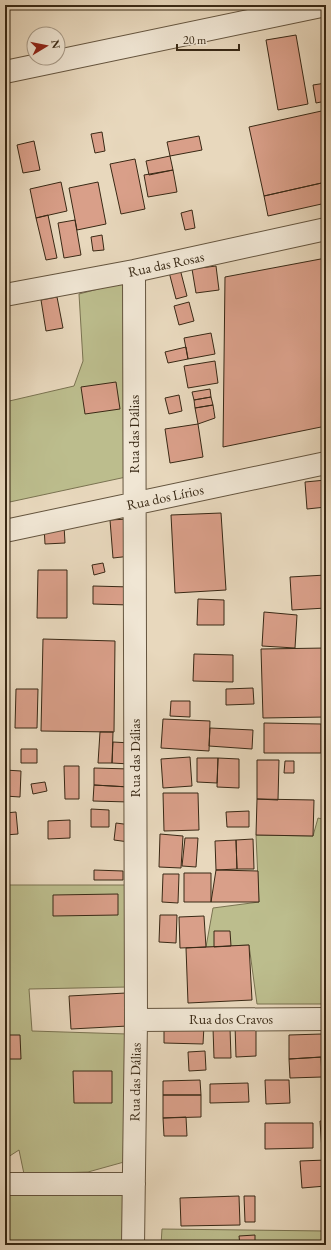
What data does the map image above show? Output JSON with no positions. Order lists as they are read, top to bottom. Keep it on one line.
{"streets":{"street":["Rua das Rosas","Rua das Dálias","Rua dos Lírios","Rua dos Cravos"]},"crossings":[["Rua das Rosas","Rua das Dálias"],["Rua das Dálias","Rua dos Lírios"],["Rua das Dálias","Rua dos Cravos"]],"scale_bar":"20 m","north":"right"}
